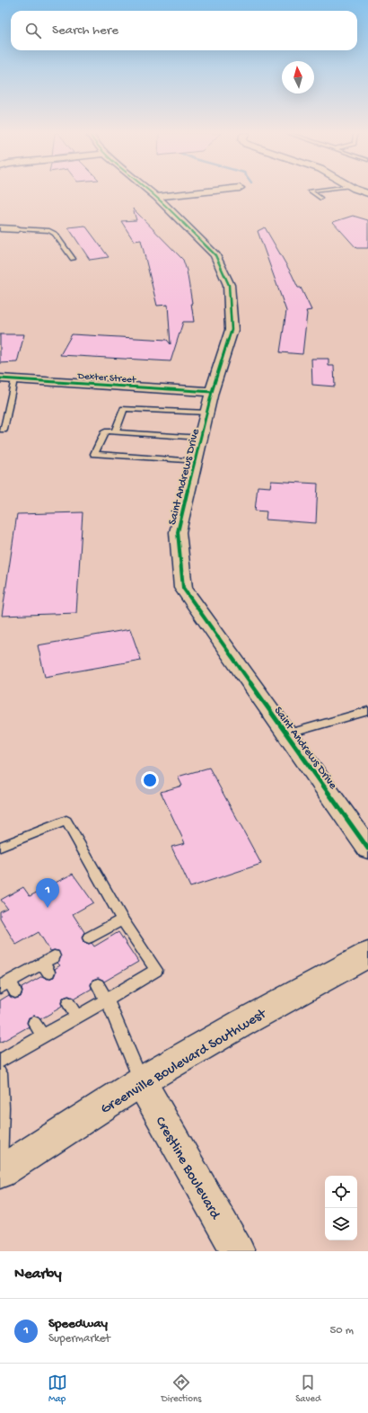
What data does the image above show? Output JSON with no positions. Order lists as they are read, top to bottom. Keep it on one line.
{"streets":{"highway":["Greenville Boulevard Southwest"],"street":["Dexter Street","Saint Andrews Drive","Crestline Boulevard"]},"crossings":[["Dexter Street","Saint Andrews Drive"],["Greenville Boulevard Southwest","Crestline Boulevard"]],"north":"top","page":{"search":"Search here","pins":"1","heading":"Nearby","list":[{"mark":"1","name":"Speedway","note":"Supermarket","value":"50 m"}],"nav":["Map","Directions","Saved"]}}
